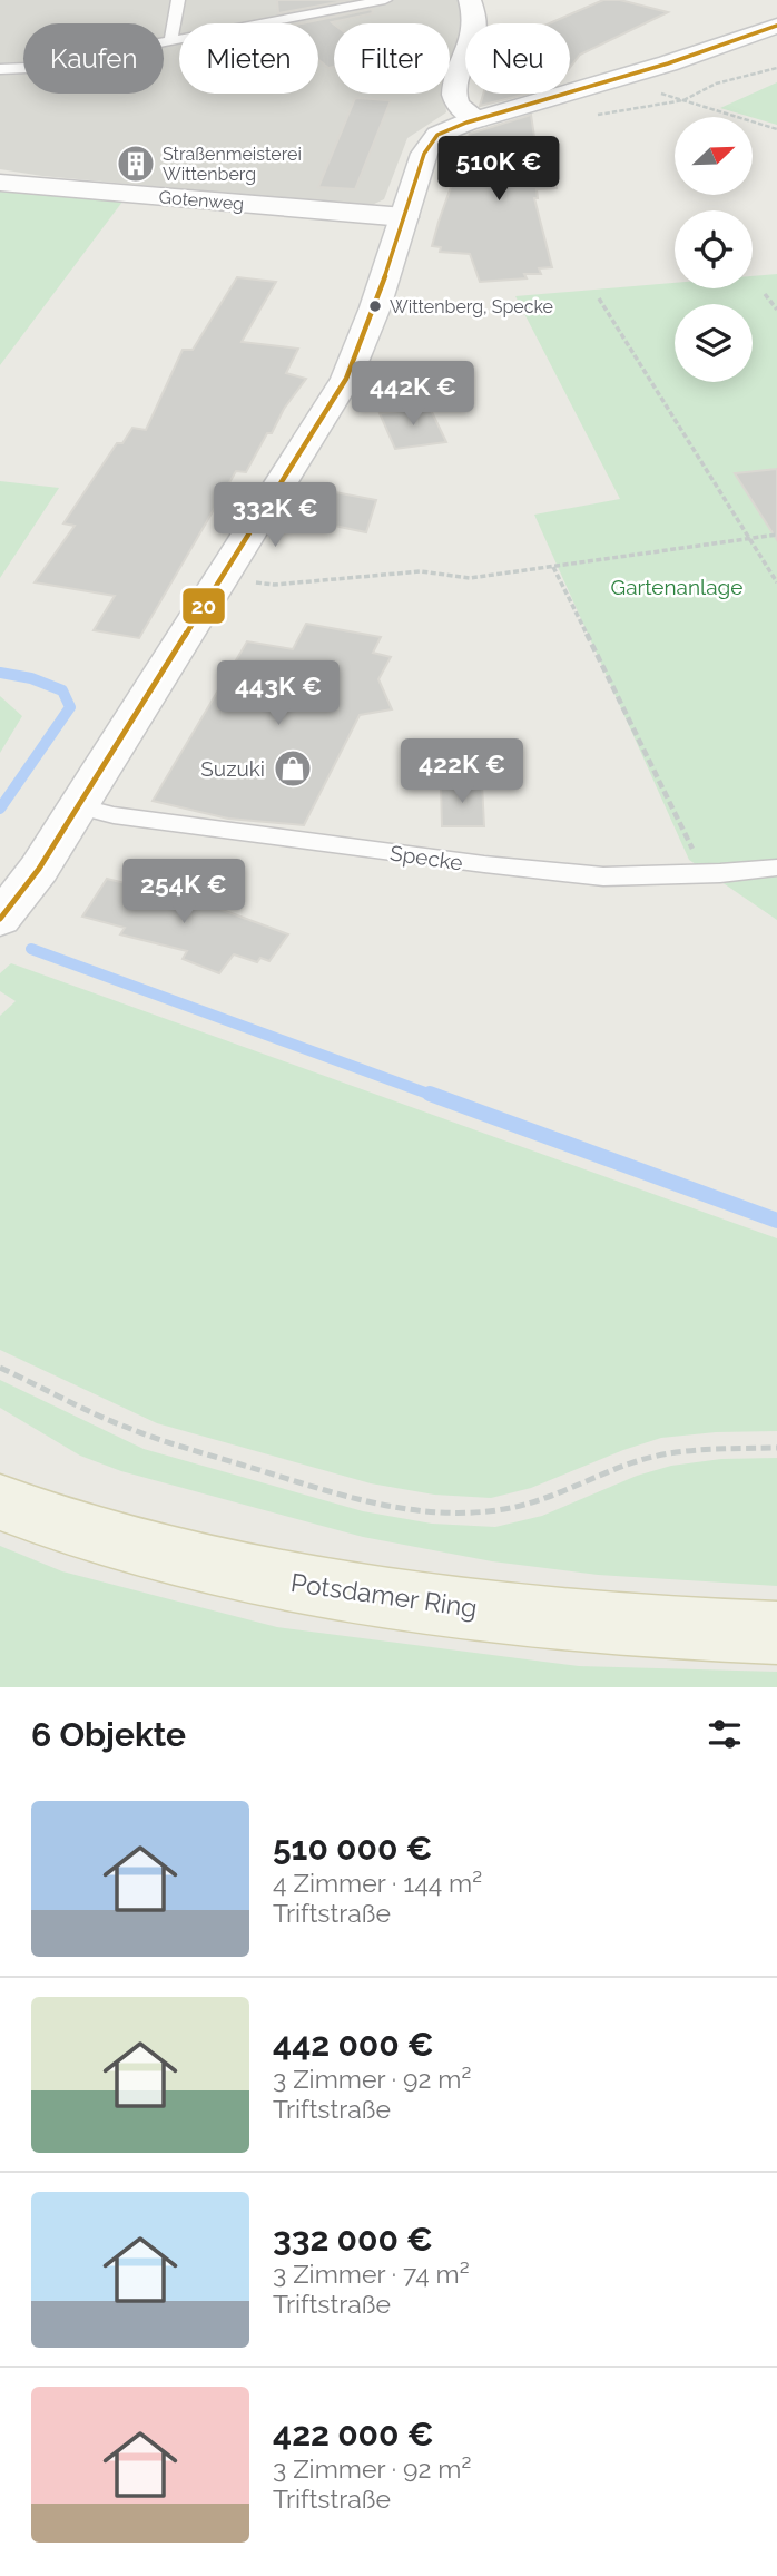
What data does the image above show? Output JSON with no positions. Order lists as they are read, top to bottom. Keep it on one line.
{"streets":{"main road":["Gotenweg","Potsdamer Ring"],"lane":["Specke"]},"parks":["Gartenanlage"],"places":{"building":["Straßenmeisterei Wittenberg"],"other":["Wittenberg, Specke"],"shop":["Suzuki"]},"lines":["transit line 20"],"north":"top right","page":{"chip":["Kaufen","Mieten","Filter","Neu"],"price":["510K €","442K €","332K €","443K €","422K €","254K €"],"heading":"6 Objekte","list":[{"name":"510 000 €","note":"4 Zimmer · 144 m² · Triftstraße"},{"name":"442 000 €","note":"3 Zimmer · 92 m² · Triftstraße"},{"name":"332 000 €","note":"3 Zimmer · 74 m² · Triftstraße"},{"name":"422 000 €","note":"3 Zimmer · 92 m² · Triftstraße"}]}}
